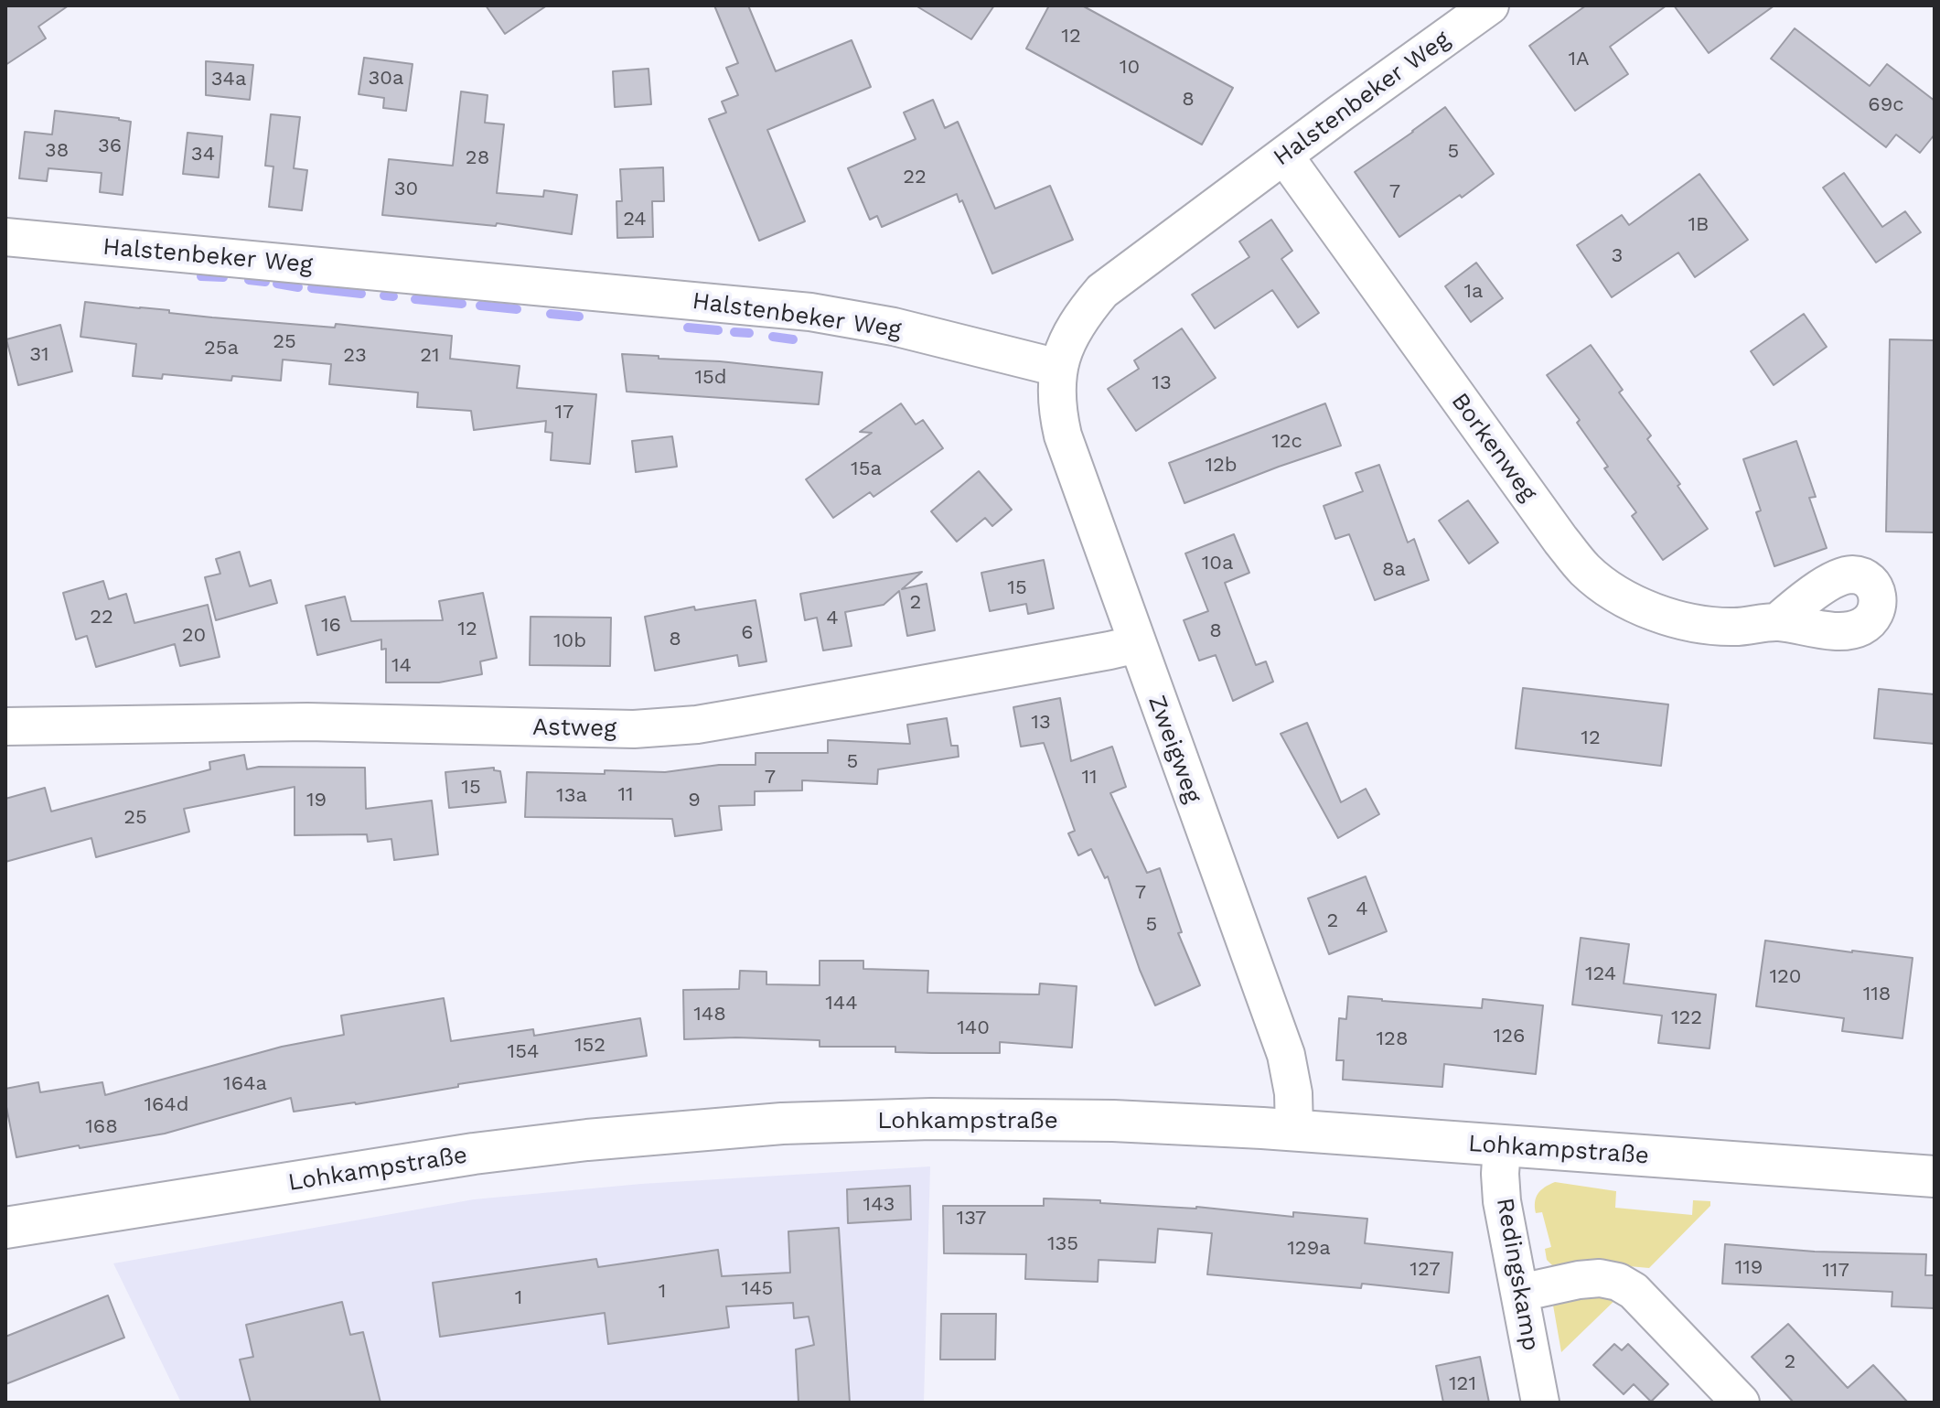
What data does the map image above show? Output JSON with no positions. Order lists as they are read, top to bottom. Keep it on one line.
{"streets":{"street":["Halstenbeker Weg","Borkenweg","Astweg","Zweigweg","Lohkampstraße","Redingskamp"]},"crossings":[["Halstenbeker Weg","Borkenweg"],["Halstenbeker Weg","Zweigweg"],["Astweg","Zweigweg"],["Zweigweg","Lohkampstraße"],["Lohkampstraße","Redingskamp"]],"house_numbers":["12","1A","10","30a","34a","8","69c","36","38","5","34","28","22","30","7","24","1B","3","1a","25","25a","31","23","21","15d","13","17","12c","12b","15a","10a","8a","15","2","22","4","16","12","8","6","20","8","10b","14","13","12","5","7","11","15","11","13a","19","9","25","7","4","2","5","124","120","118","144","148","122","140","126","128","152","154","164a","164d","168","143","137","135","129a","119","127","117","145","1","1","2","121"]}
